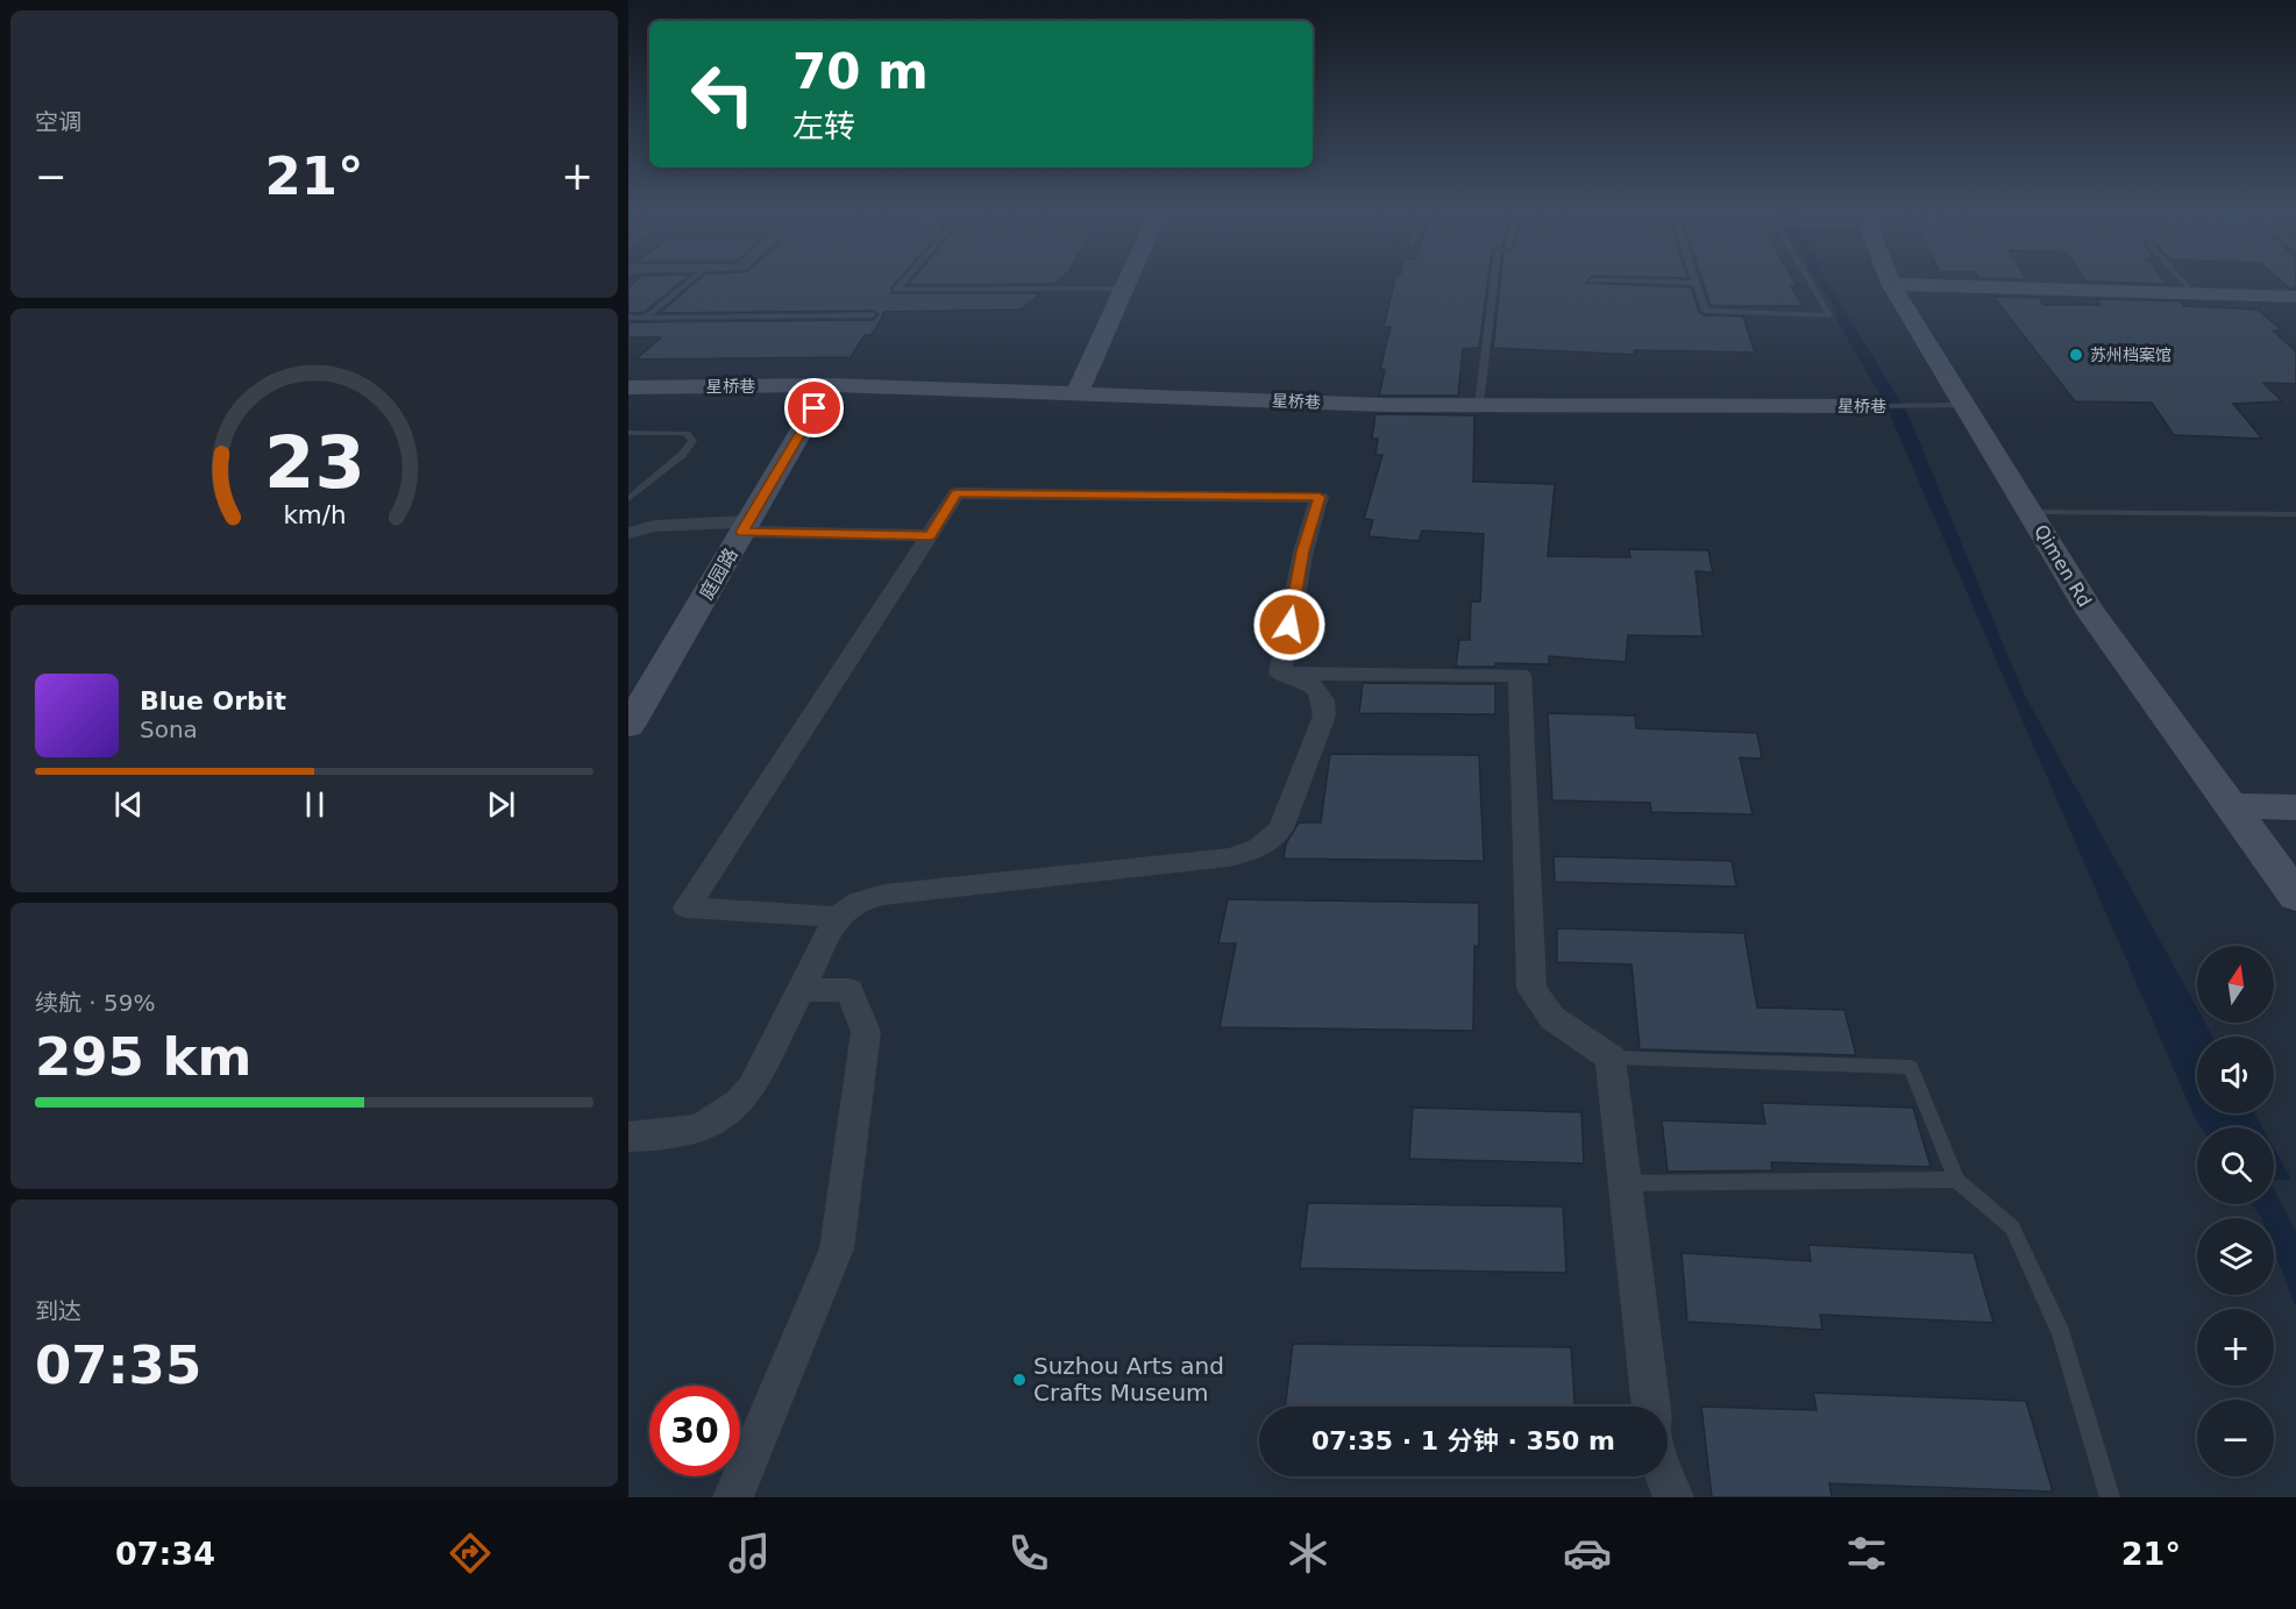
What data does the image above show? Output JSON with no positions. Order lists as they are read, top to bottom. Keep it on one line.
{"streets":{"street":["星桥巷","Qimen Rd","庭园路"]},"crossings":[["星桥巷","Qimen Rd"],["星桥巷","庭园路"]],"places":["苏州档案馆","Suzhou Arts and Crafts Museum"],"north":"top","page":{"tile":["空调",["续航 · 59%","295 km"],["到达","07:35"]],"turn":["70 m","左转"],"heat":["−","21°","+"],"song":["Blue Orbit","Sona"],"map_buttons":["+","−"],"limit":"30","trip":"07:35 · 1 分钟 · 350 m","tabs":["07:34","21°"],"gauge":["23","km/h"]}}
